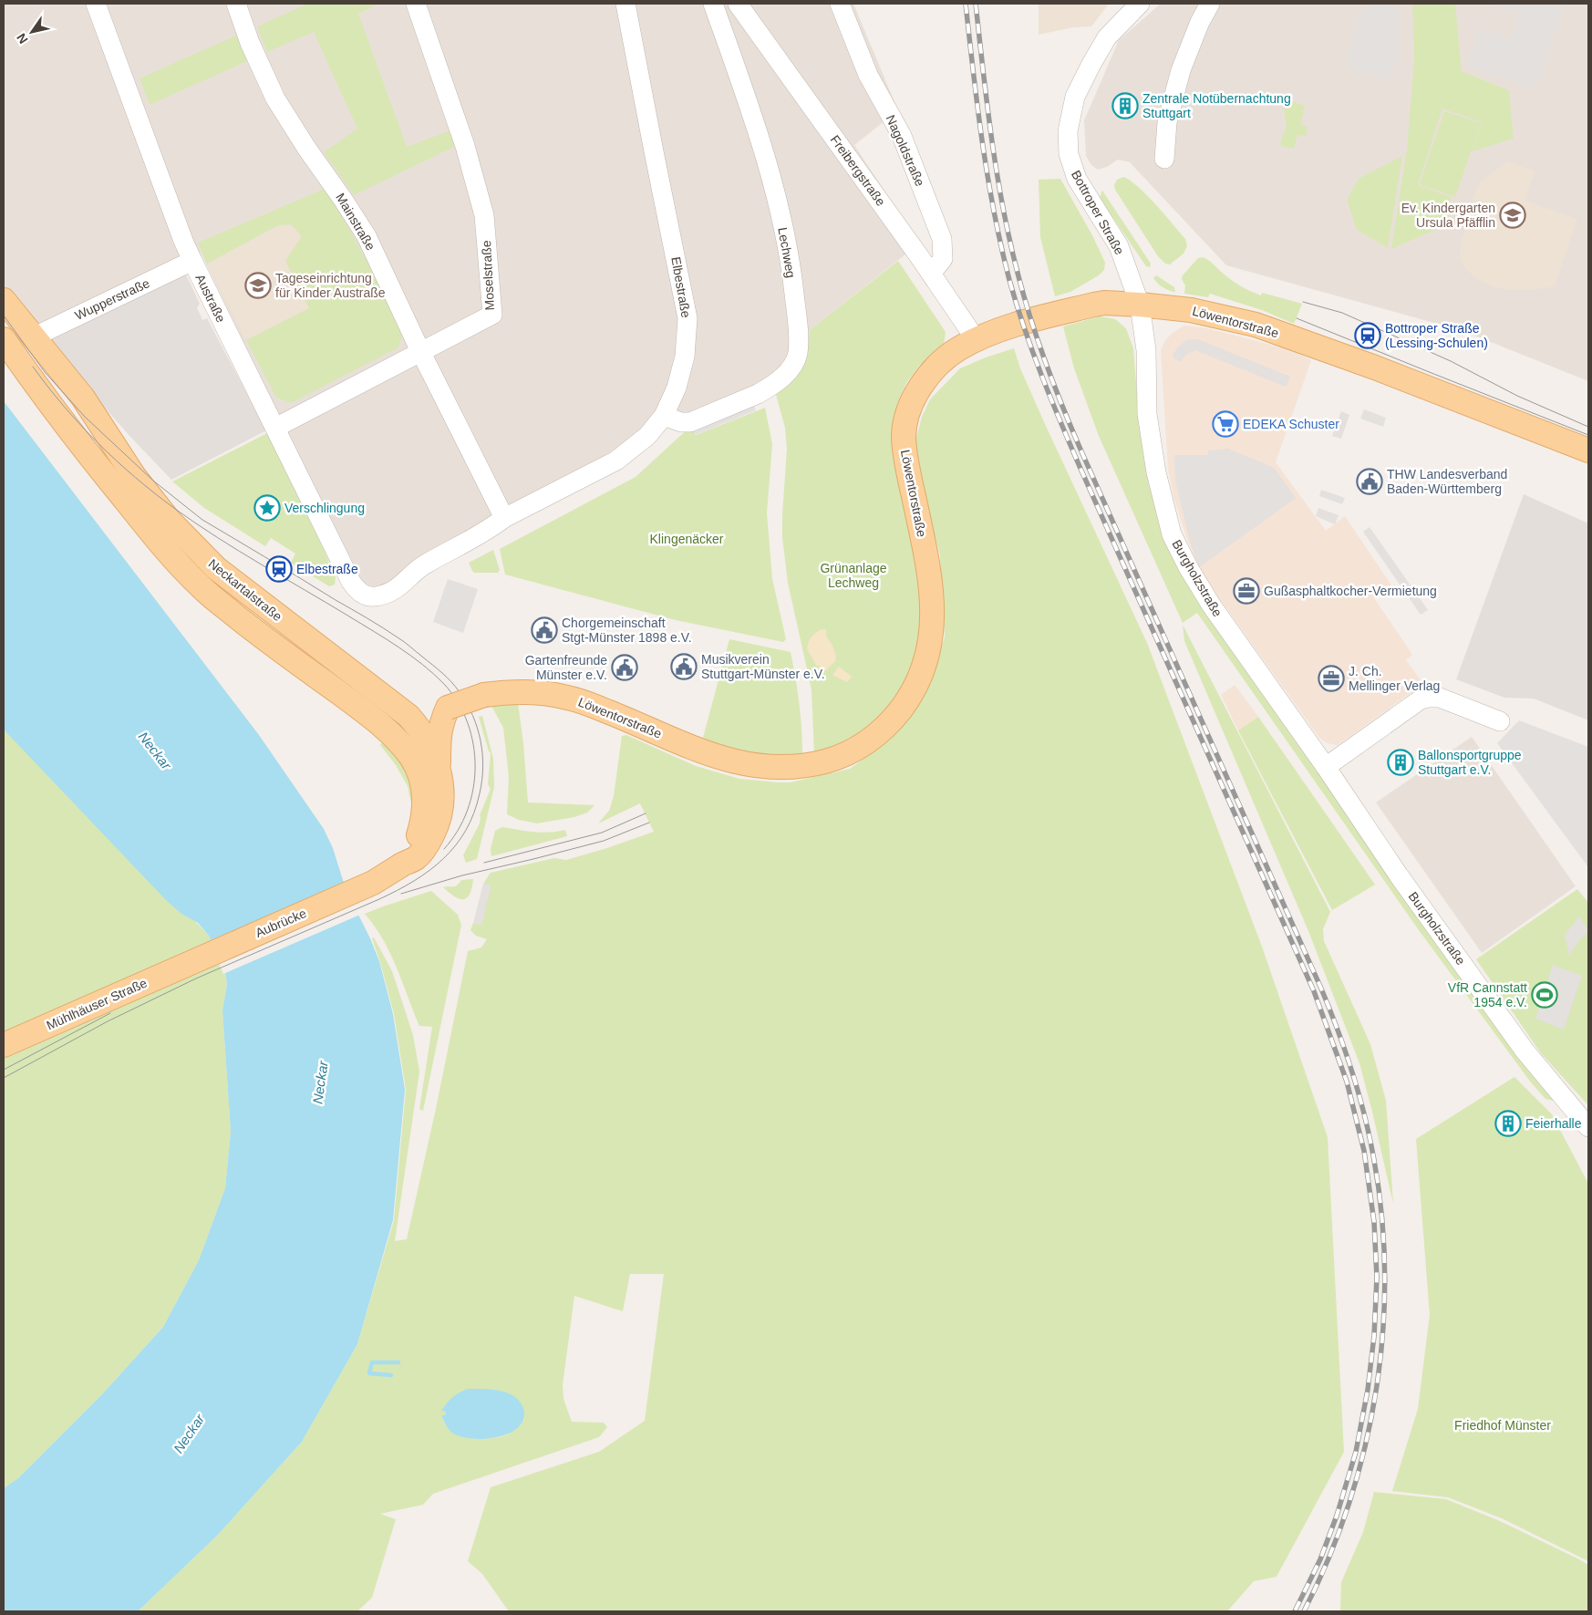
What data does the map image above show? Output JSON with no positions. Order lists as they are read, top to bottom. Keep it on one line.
{"streets":{"main road":["Löwentorstraße","Neckartalstraße","Aubrücke","Mühlhäuser Straße"],"street":["Nagoldstraße","Freibergstraße","Bottroper Straße","Mainstraße","Lechweg","Moselstraße","Elbestraße","Austraße","Wupperstraße","Burgholzstraße"]},"crossings":[["Nagoldstraße","Freibergstraße"],["Freibergstraße","Löwentorstraße"],["Bottroper Straße","Löwentorstraße"],["Bottroper Straße","Burgholzstraße"],["Mainstraße","Moselstraße"],["Mainstraße","Elbestraße"],["Lechweg","Elbestraße"],["Moselstraße","Austraße"],["Elbestraße","Austraße"],["Austraße","Wupperstraße"],["Wupperstraße","Neckartalstraße"],["Löwentorstraße","Burgholzstraße"],["Löwentorstraße","Neckartalstraße"],["Neckartalstraße","Aubrücke"],["Aubrücke","Mühlhäuser Straße"]],"water":["Neckar"],"parks":["Klingenäcker","Grünanlage Lechweg","Friedhof Münster"],"places":{"building":["Zentrale Notübernachtung Stuttgart","Ballonsportgruppe Stuttgart e.V.","Feierhalle"],"school or university":["Ev. Kindergarten Ursula Pfäfflin","Tageseinrichtung für Kinder Austraße"],"station":["Bottroper Straße (Lessing-Schulen)","Elbestraße"],"supermarket":["EDEKA Schuster"],"public building":["THW Landesverband Baden-Württemberg","Chorgemeinschaft Stgt-Münster 1898 e.V.","Musikverein Stuttgart-Münster e.V.","Gartenfreunde Münster e.V."],"place":["Verschlingung"],"office":["Gußasphaltkocher-Vermietung","J. Ch. Mellinger Verlag"],"sports":["VfR Cannstatt 1954 e.V."]},"north":"bottom left"}
